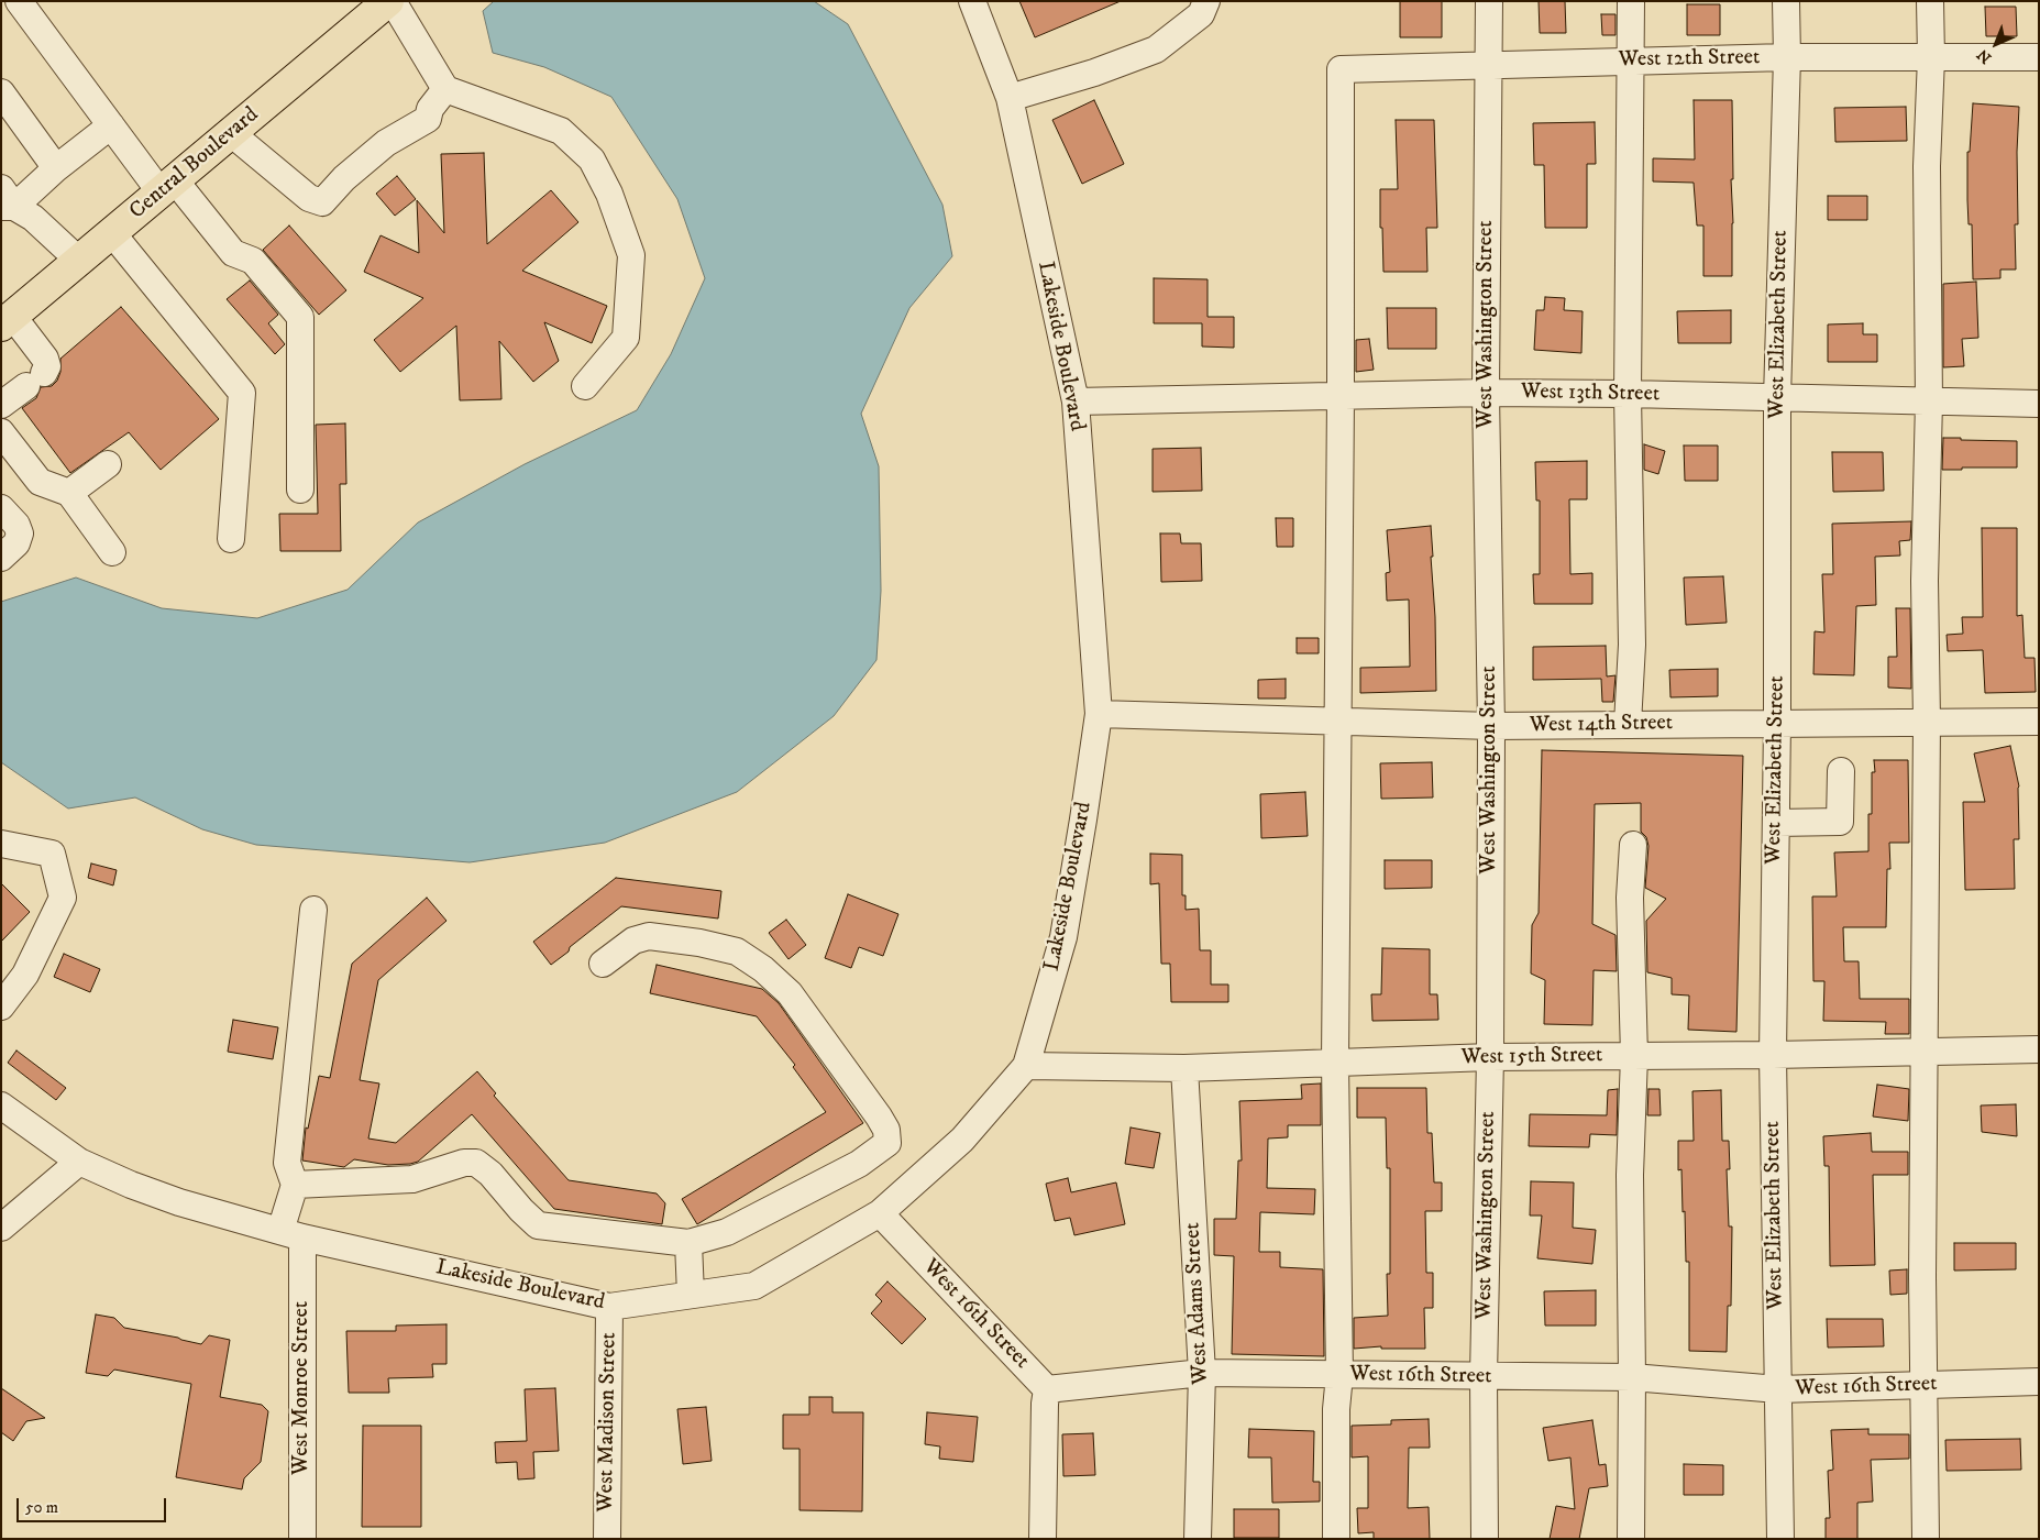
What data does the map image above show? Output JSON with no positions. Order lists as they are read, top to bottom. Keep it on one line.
{"streets":{"main road":["Central Boulevard"],"street":["West 12th Street","West Washington Street","West Elizabeth Street","Lakeside Boulevard","West 13th Street","West 14th Street","West 15th Street","West Adams Street","West 16th Street","West Monroe Street","West Madison Street"]},"crossings":[["West 12th Street","West Washington Street"],["West 12th Street","West Elizabeth Street"],["West 12th Street","West 13th Street"],["West Washington Street","West 13th Street"],["West Washington Street","West 14th Street"],["West Washington Street","West 15th Street"],["West Washington Street","West 16th Street"],["West Elizabeth Street","West 13th Street"],["West Elizabeth Street","West 14th Street"],["West Elizabeth Street","West 15th Street"],["West Elizabeth Street","West 16th Street"],["Lakeside Boulevard","West 13th Street"],["Lakeside Boulevard","West 14th Street"],["Lakeside Boulevard","West 15th Street"],["Lakeside Boulevard","West 16th Street"],["Lakeside Boulevard","West Monroe Street"],["Lakeside Boulevard","West Madison Street"],["West 15th Street","West Adams Street"],["West Adams Street","West 16th Street"]],"scale_bar":"50 m","north":"bottom left"}
